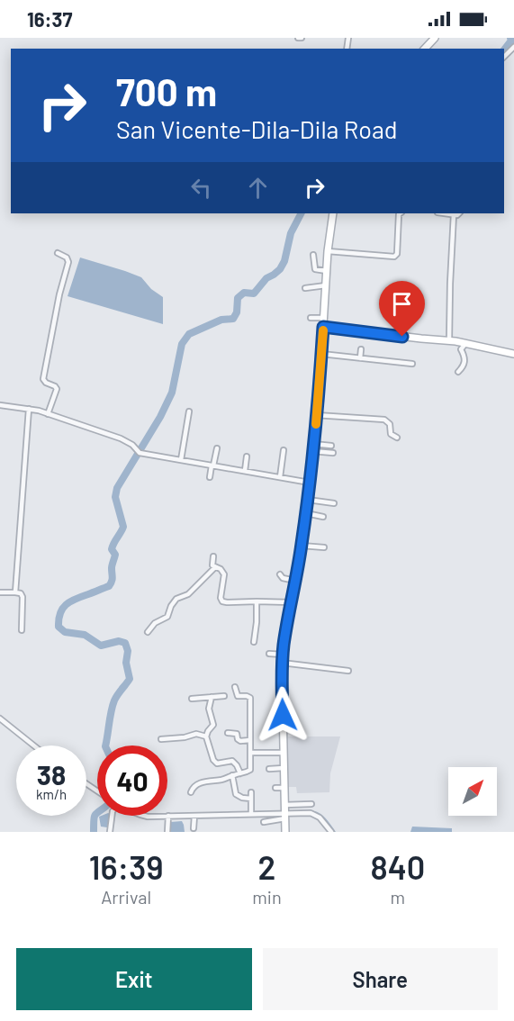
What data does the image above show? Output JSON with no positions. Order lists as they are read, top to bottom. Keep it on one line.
{"north":"top right","page":{"status":"16:37","turn":["700 m","San Vicente-Dila-Dila Road"],"speed":"38 km/h","limit":"40","eta":["16:39","Arrival","2","min","840","m"],"buttons":["Exit","Share"]}}
